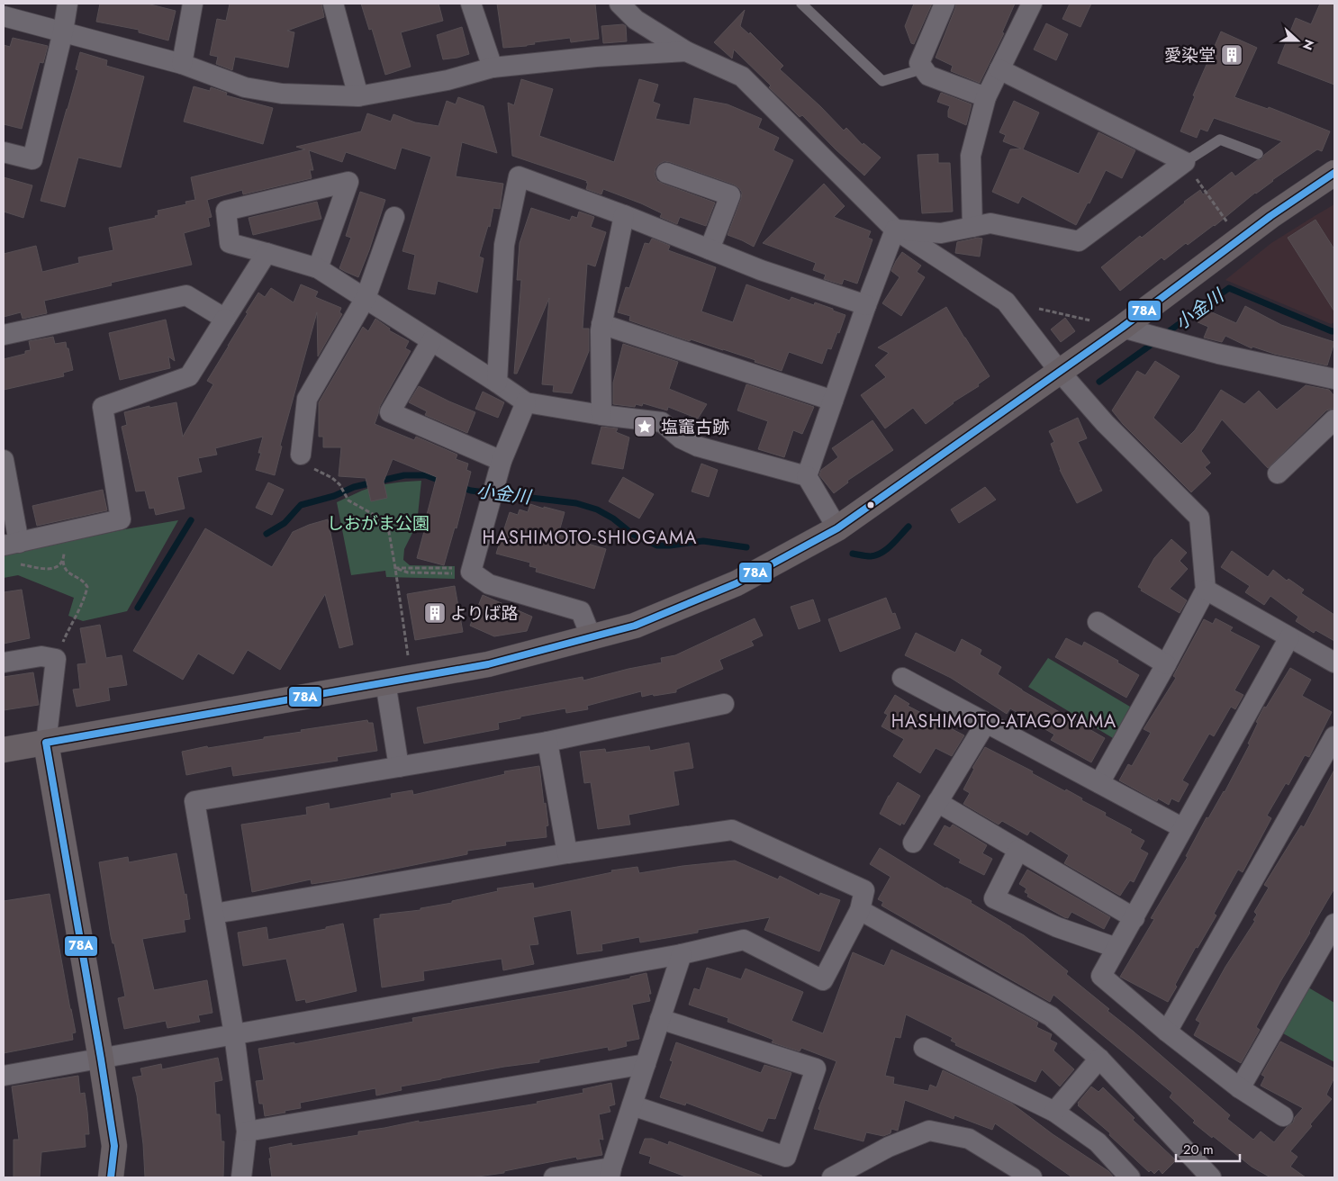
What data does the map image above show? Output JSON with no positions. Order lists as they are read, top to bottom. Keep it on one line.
{"districts":["HASHIMOTO-SHIOGAMA","HASHIMOTO-ATAGOYAMA"],"water":["小金川"],"parks":["しおがま公園"],"places":{"building":["愛染堂","よりば路"],"place":["塩竈古跡"]},"lines":["transit line 78A"],"scale_bar":"20 m","north":"right"}
